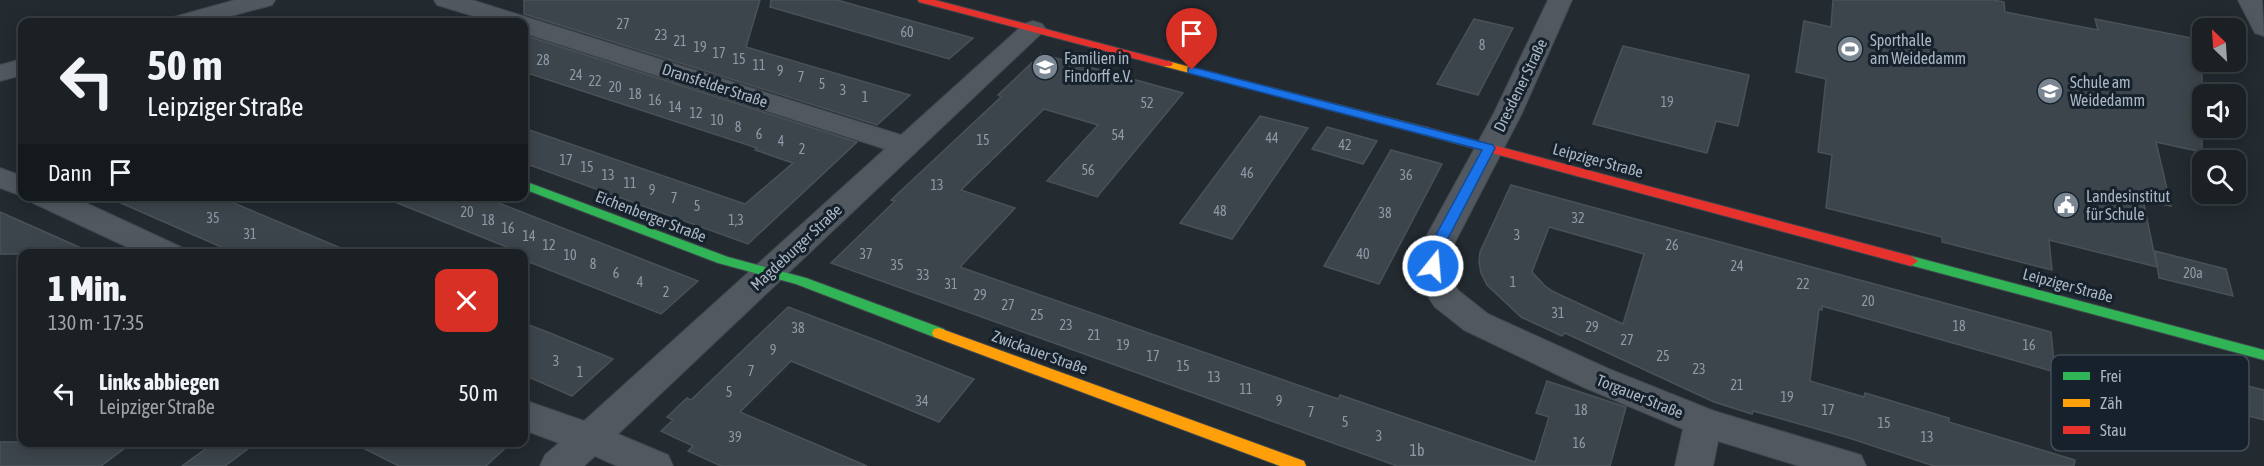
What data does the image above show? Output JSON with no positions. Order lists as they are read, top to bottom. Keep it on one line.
{"streets":{"street":["Dransfelder Straße","Dresdener Straße","Leipziger Straße","Eichenberger Straße","Magdeburger Straße","Zwickauer Straße","Torgauer Straße"]},"crossings":[["Dransfelder Straße","Magdeburger Straße"],["Dresdener Straße","Leipziger Straße"],["Dresdener Straße","Torgauer Straße"],["Leipziger Straße","Magdeburger Straße"],["Eichenberger Straße","Magdeburger Straße"],["Eichenberger Straße","Zwickauer Straße"],["Magdeburger Straße","Zwickauer Straße"]],"places":{"sports":["Sporthalle am Weidedamm"],"school or university":["Familien in Findorff e.V.","Schule am Weidedamm"],"public building":["Landesinstitut für Schule"]},"house_numbers":["27","60","23","21","8","19","17","15","28","11","9","24","7","22","5","20","3","18","1","16","19","52","14","12","10","8","6","54","44","15","4","42","2","17","15","56","46","13","36","11","13","9","7","5","48","20","38","35","32","18","1,3","16","31","3","14","12","26","37","40","10","8","35","24","6","20a","33","4","1","31","22","2","29","20","27","31","25","23","18","29","38","21","27","19","16","9","17","25","3","15","23","7","1","13","21","11","5","19","34","9","18","17","7","5","15","3","39","13","16","1b"],"legend":["Frei","Zäh","Stau"],"north":"top left","page":{"turn":["50 m","Leipziger Straße"],"then":"Dann","heading":["1 Min.","130 m · 17:35"],"list":[{"name":"Links abbiegen","note":"Leipziger Straße","value":"50 m"}]}}
